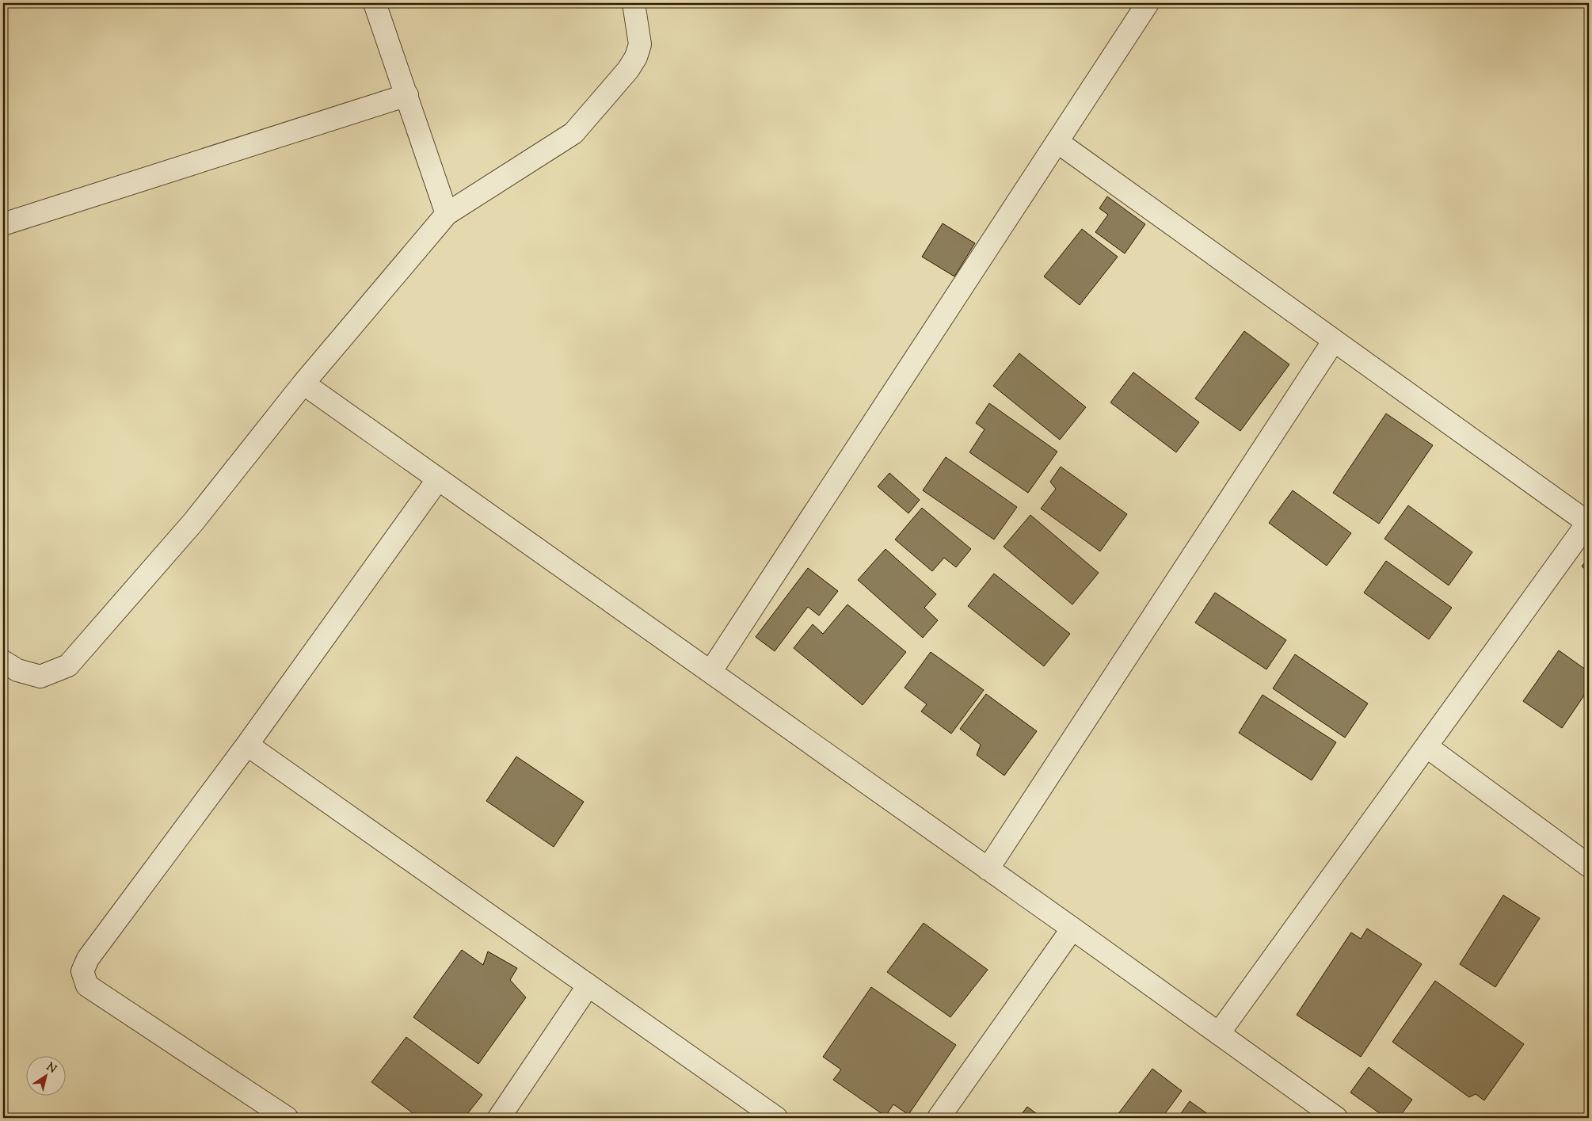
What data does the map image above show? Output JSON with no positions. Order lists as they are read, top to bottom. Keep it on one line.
{"north":"top right"}
